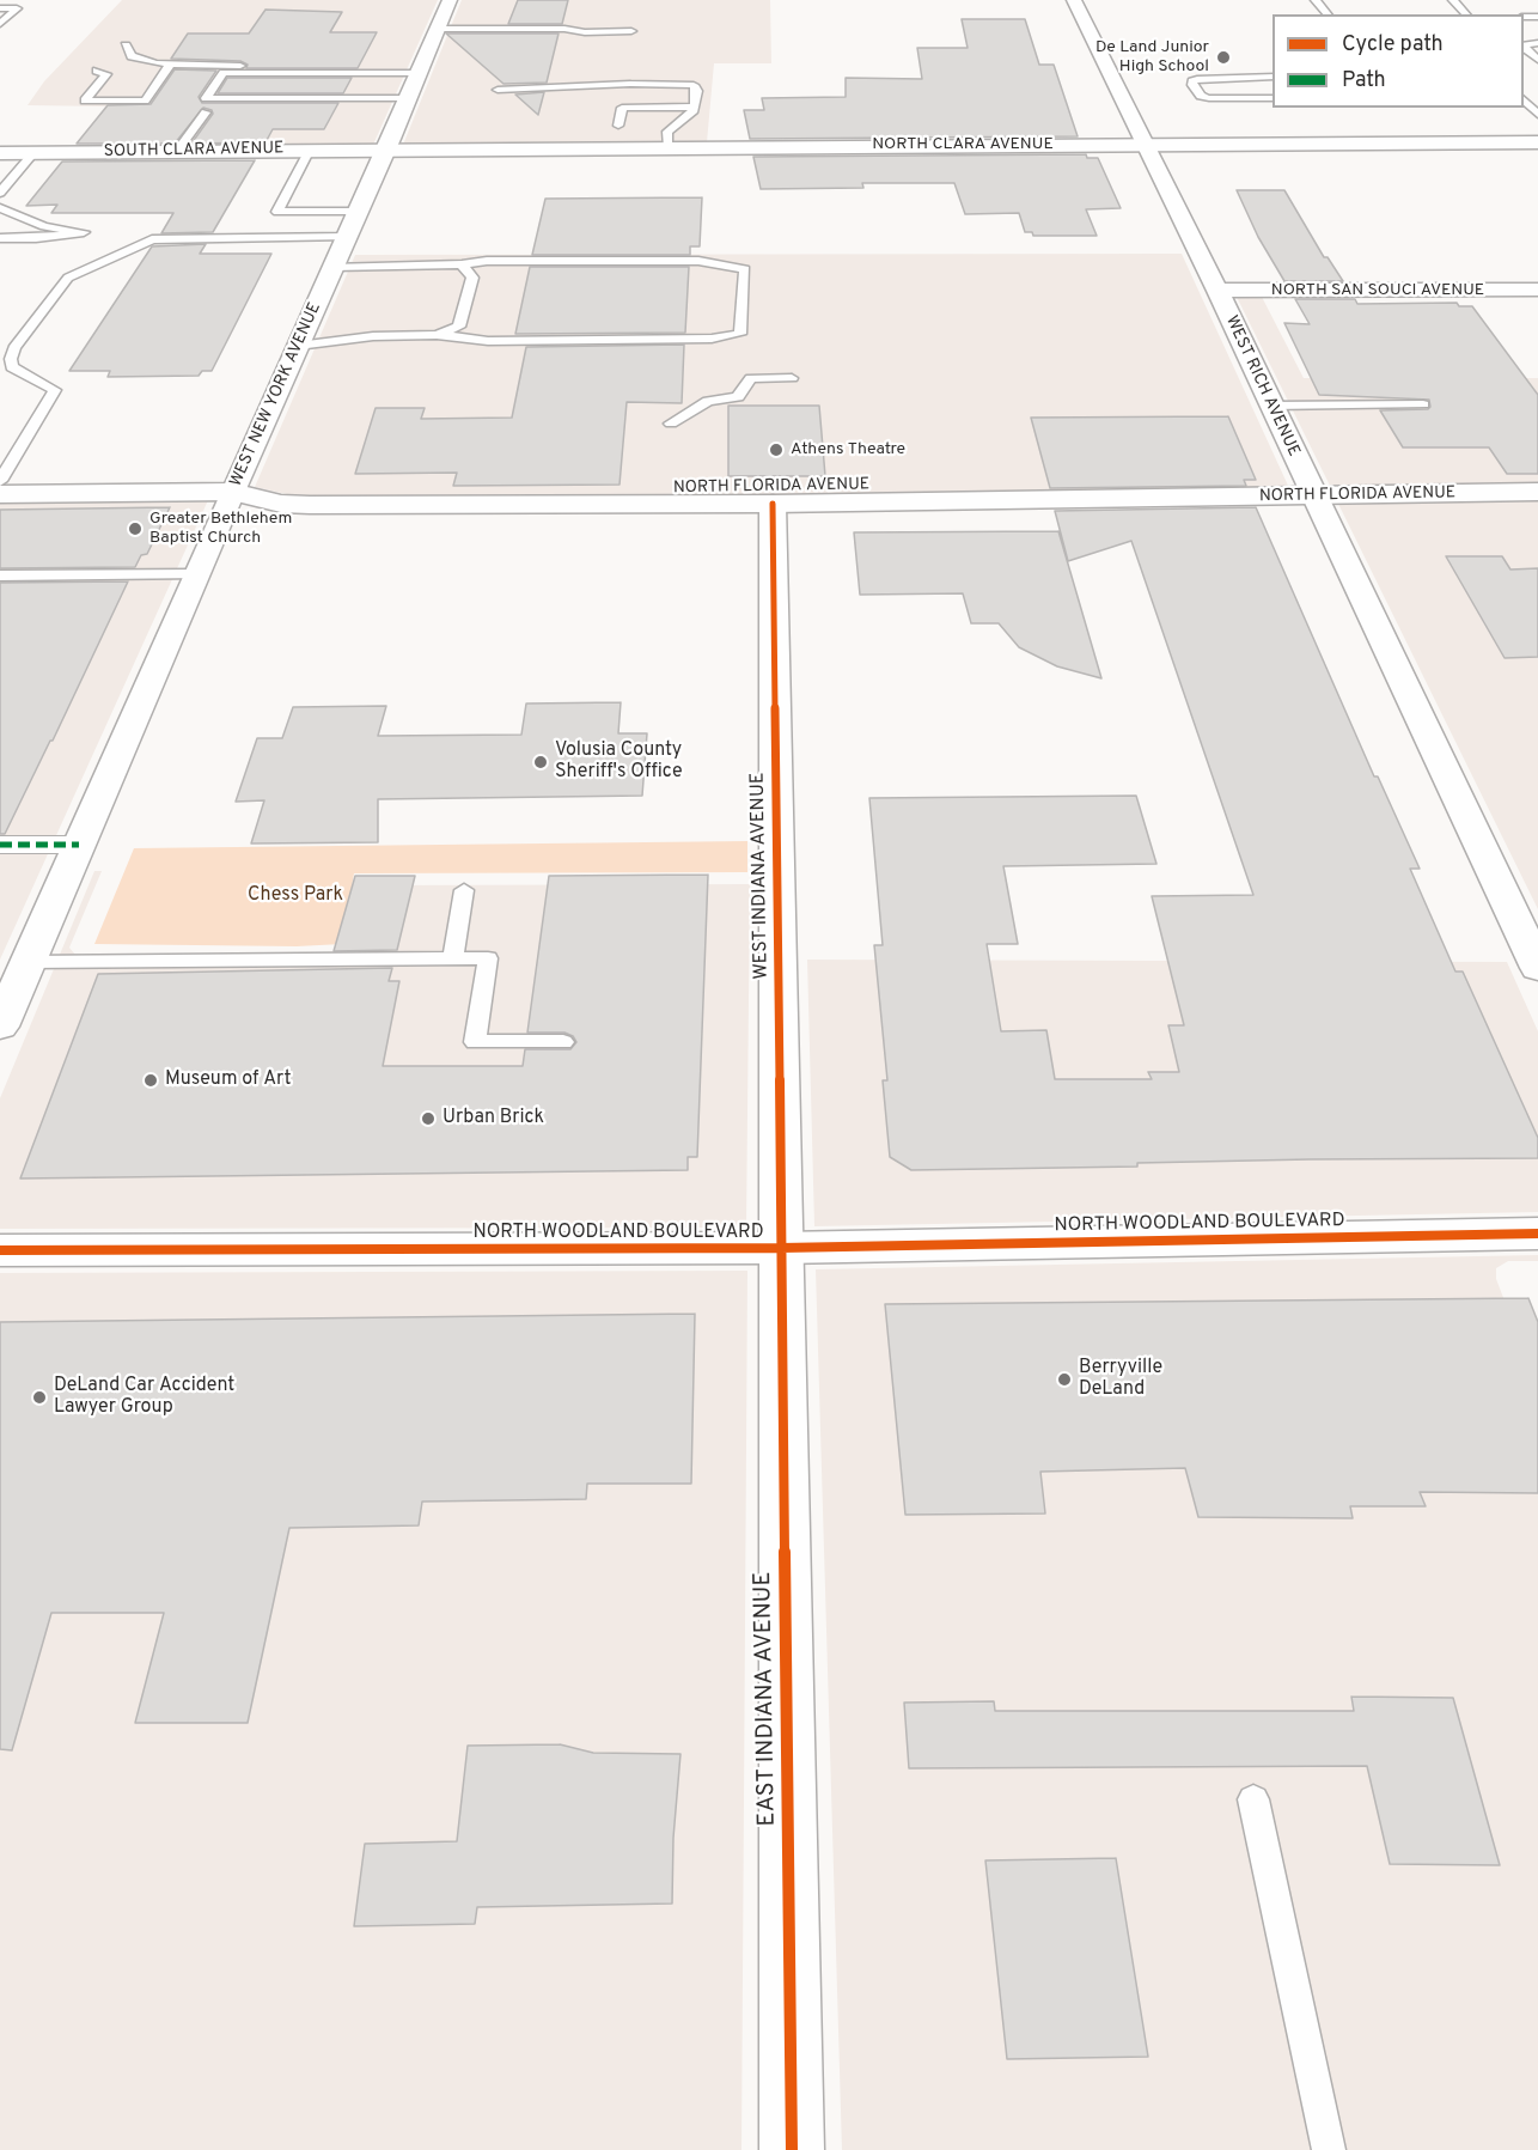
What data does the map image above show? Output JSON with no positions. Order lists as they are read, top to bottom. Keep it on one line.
{"streets":{"street":["NORTH CLARA AVENUE","SOUTH CLARA AVENUE","NORTH SAN SOUCI AVENUE","WEST RICH AVENUE","WEST NEW YORK AVENUE","NORTH FLORIDA AVENUE","WEST INDIANA AVENUE","NORTH WOODLAND BOULEVARD","EAST INDIANA AVENUE"]},"crossings":[["NORTH CLARA AVENUE","SOUTH CLARA AVENUE"],["NORTH CLARA AVENUE","WEST RICH AVENUE"],["NORTH CLARA AVENUE","WEST NEW YORK AVENUE"],["SOUTH CLARA AVENUE","WEST NEW YORK AVENUE"],["NORTH SAN SOUCI AVENUE","WEST RICH AVENUE"],["WEST RICH AVENUE","NORTH FLORIDA AVENUE"],["WEST NEW YORK AVENUE","NORTH FLORIDA AVENUE"],["NORTH FLORIDA AVENUE","WEST INDIANA AVENUE"],["WEST INDIANA AVENUE","NORTH WOODLAND BOULEVARD"],["WEST INDIANA AVENUE","EAST INDIANA AVENUE"],["NORTH WOODLAND BOULEVARD","EAST INDIANA AVENUE"]],"parks":["Chess Park"],"places":["De Land Junior High School","Athens Theatre","Greater Bethlehem Baptist Church","Volusia County Sheriff's Office","Museum of Art","Urban Brick","Berryville DeLand","DeLand Car Accident Lawyer Group"],"legend":["Cycle path","Path"]}
